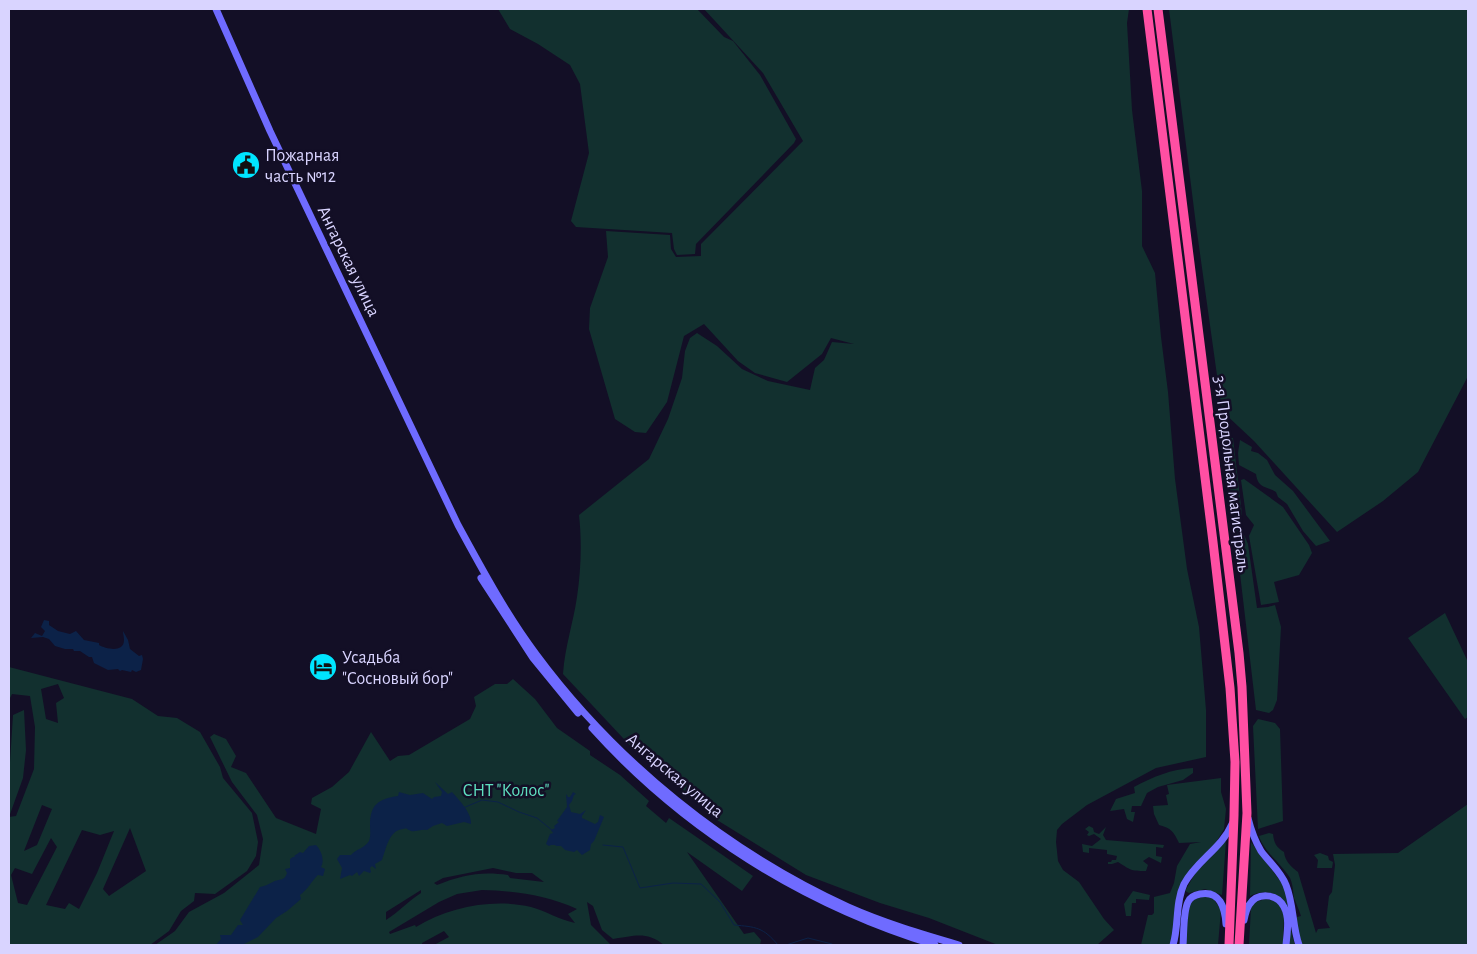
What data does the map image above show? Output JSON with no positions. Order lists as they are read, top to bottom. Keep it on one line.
{"streets":{"highway":["3-я Продольная магистраль"],"main road":["Ангарская улица"]},"parks":["СНТ \"Колос\""],"places":{"public building":["Пожарная часть №12"],"hotel":["Усадьба \"Сосновый бор\""]}}
